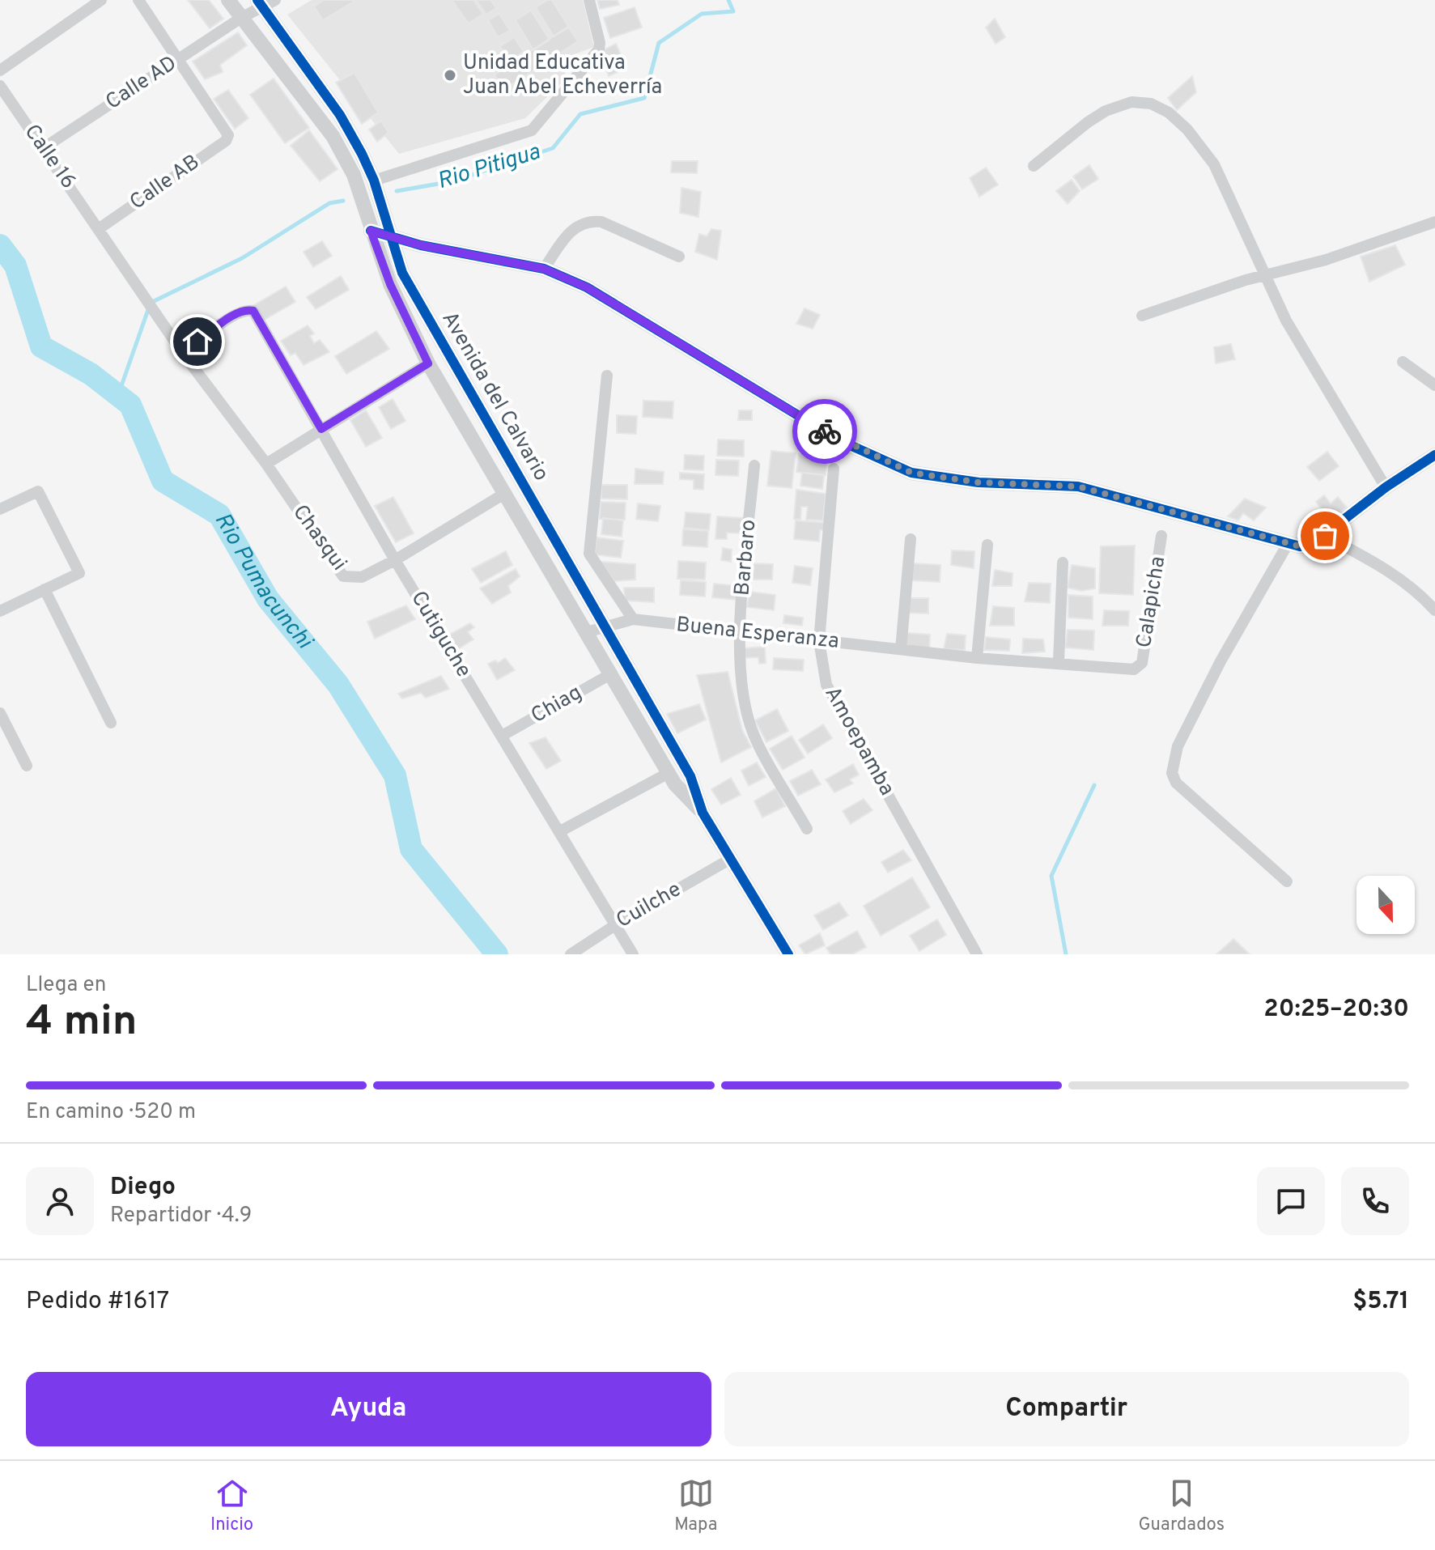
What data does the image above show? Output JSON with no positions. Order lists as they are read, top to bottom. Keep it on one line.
{"streets":{"street":["Calle AD","Calle 16","Calle AB","Avenida del Calvario","Chasqui","Barbaro","Calapicha","Buena Esperanza","Cutiguche","Chiag","Amoepamba","Cuilche"]},"crossings":[["Calle AD","Calle 16"],["Calle AD","Calle AB"],["Calle AD","Avenida del Calvario"],["Calle 16","Calle AB"],["Calle 16","Chasqui"],["Avenida del Calvario","Chasqui"],["Avenida del Calvario","Chiag"],["Chasqui","Cutiguche"],["Barbaro","Buena Esperanza"],["Calapicha","Buena Esperanza"],["Buena Esperanza","Amoepamba"],["Cutiguche","Chiag"],["Cutiguche","Cuilche"]],"water":["Rio Pitigua","Rio Pumacunchi"],"places":["Unidad Educativa Juan Abel Echeverría"],"north":"bottom","page":{"heading":["4 min","Llega en","20:25–20:30"],"panel":["Diego","Repartidor · 4.9","Pedido #1617","$5.71"],"bar":"En camino · 520 m","buttons":["Ayuda","Compartir"],"tabs":["Inicio","Mapa","Guardados"]}}
